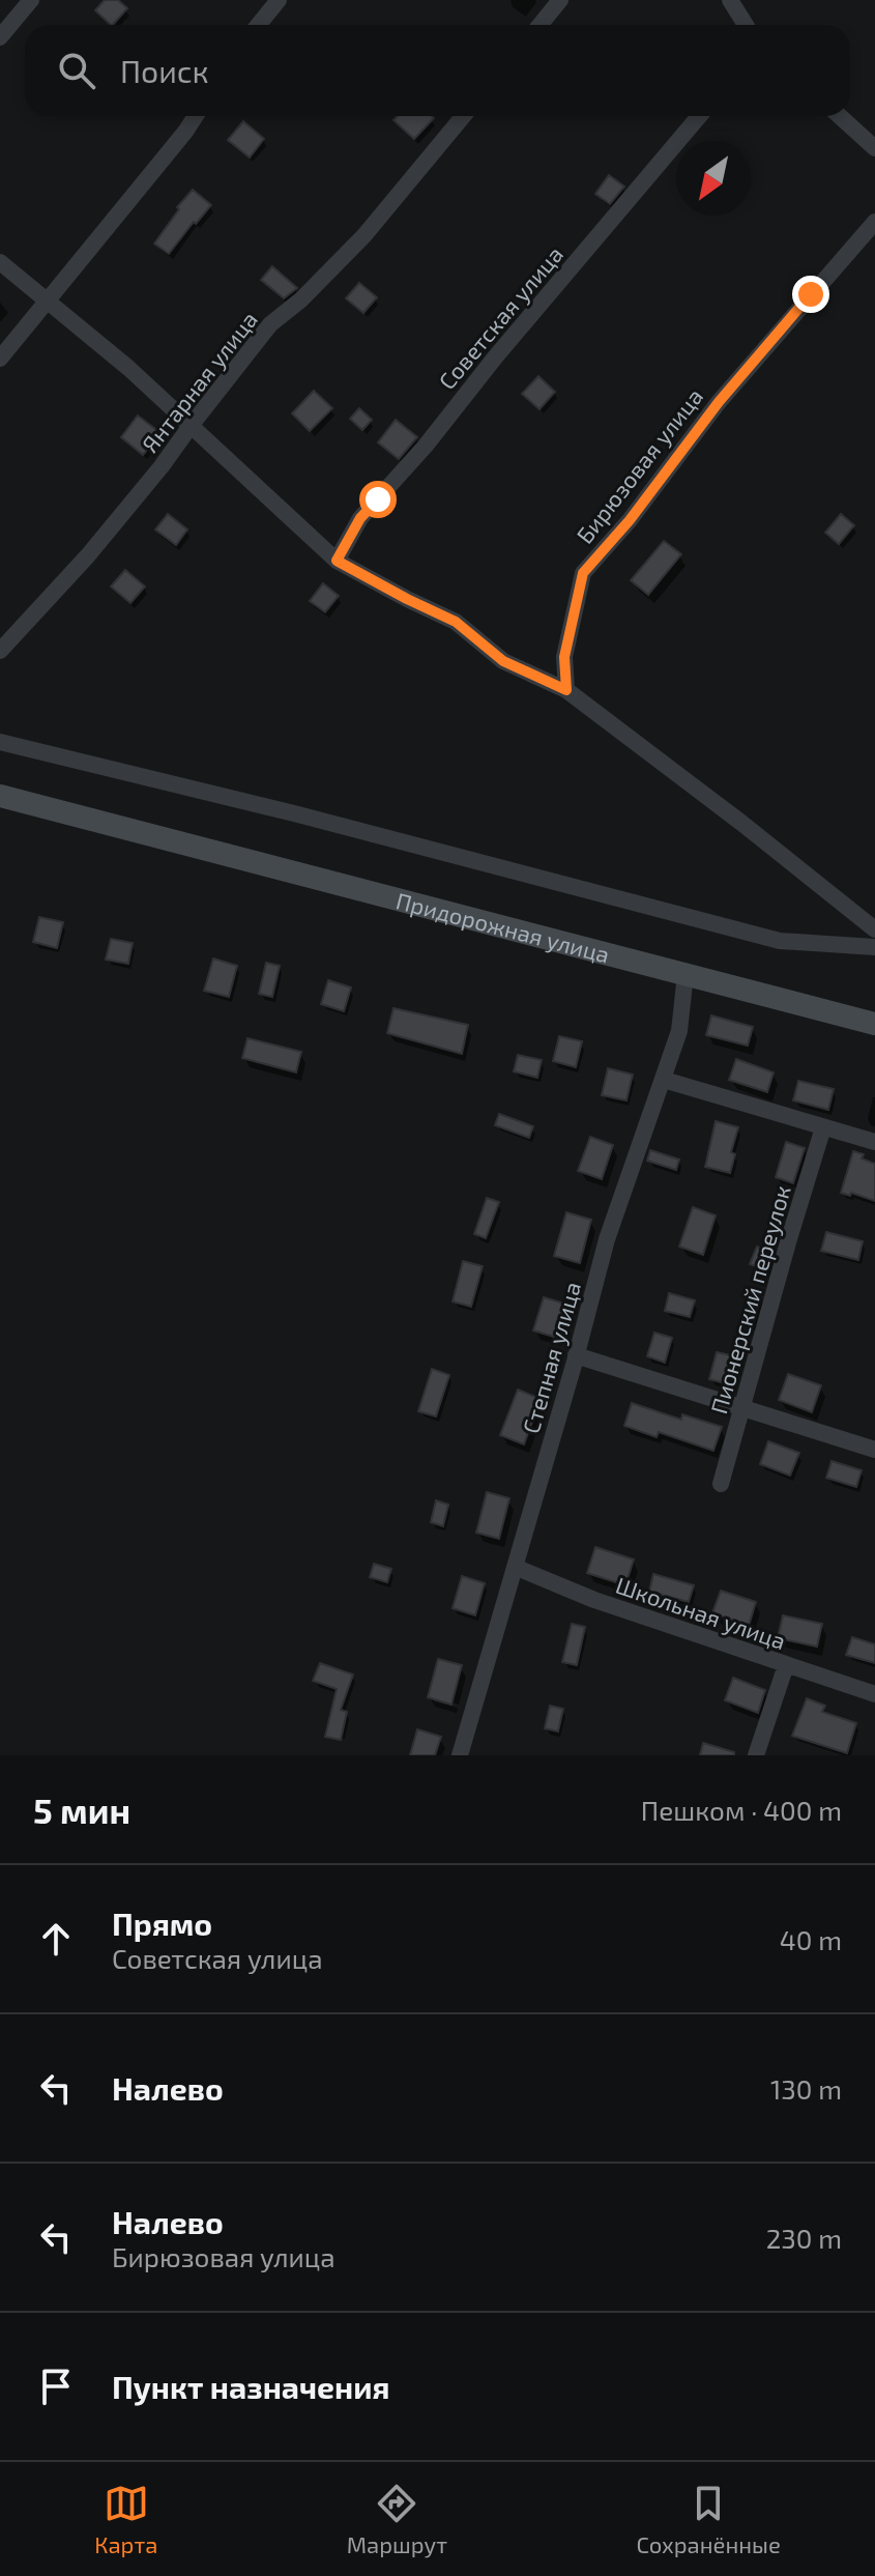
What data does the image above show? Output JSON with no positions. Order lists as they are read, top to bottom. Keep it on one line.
{"streets":{"street":["Советская улица","Янтарная улица","Бирюзовая улица","Придорожная улица","Пионерский переулок","Степная улица","Школьная улица"]},"crossings":[["Придорожная улица","Степная улица"],["Степная улица","Школьная улица"]],"north":"bottom left","page":{"search":"Поиск","heading":["5 мин","Пешком · 400 m"],"list":[["Прямо","Советская улица","40 m"],["Налево","130 m"],["Налево","Бирюзовая улица","230 m"],"Пункт назначения"],"nav":["Карта","Маршрут","Сохранённые"]}}
